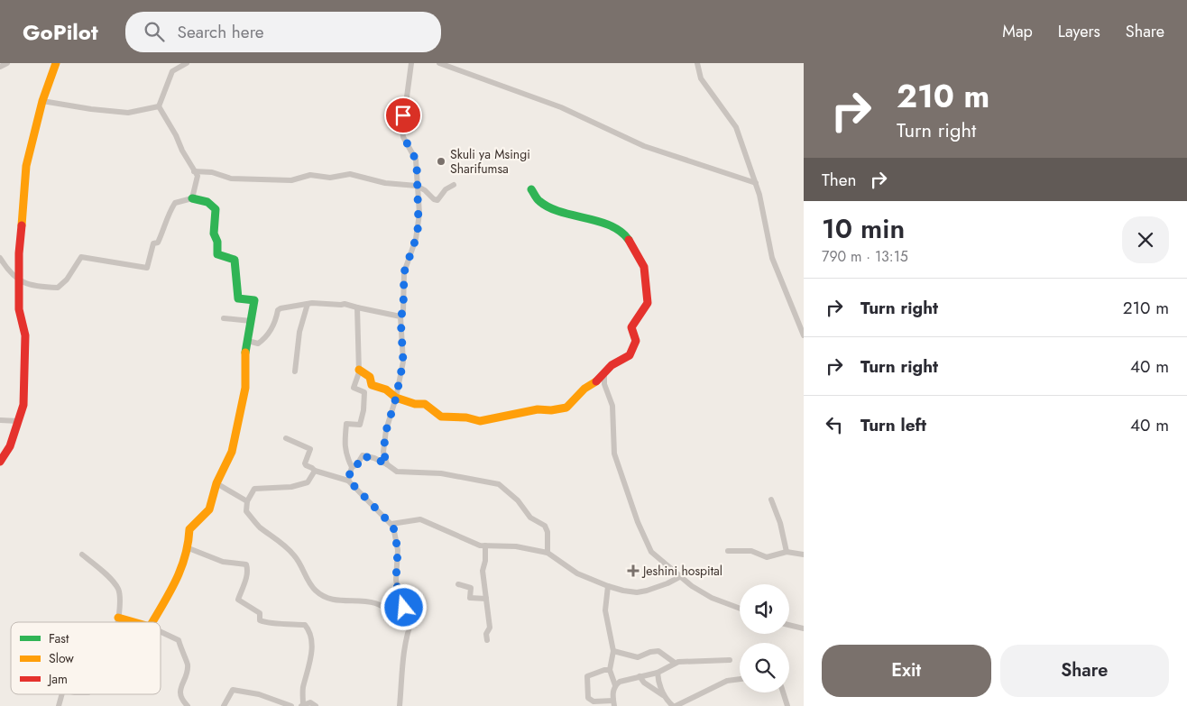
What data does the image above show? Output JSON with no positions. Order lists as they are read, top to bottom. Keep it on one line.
{"places":{"other":["Skuli ya Msingi Sharifumsa"],"health":["Jeshini hospital"]},"legend":["Fast","Slow","Jam"],"page":{"header":"GoPilot","search":"Search here","nav":["Map","Layers","Share"],"turn":["210 m","Turn right"],"then":"Then","heading":["10 min","790 m · 13:15"],"list":[{"name":"Turn right","value":"210 m"},{"name":"Turn right","value":"40 m"},{"name":"Turn left","value":"40 m"}],"buttons":["Exit","Share"]}}
